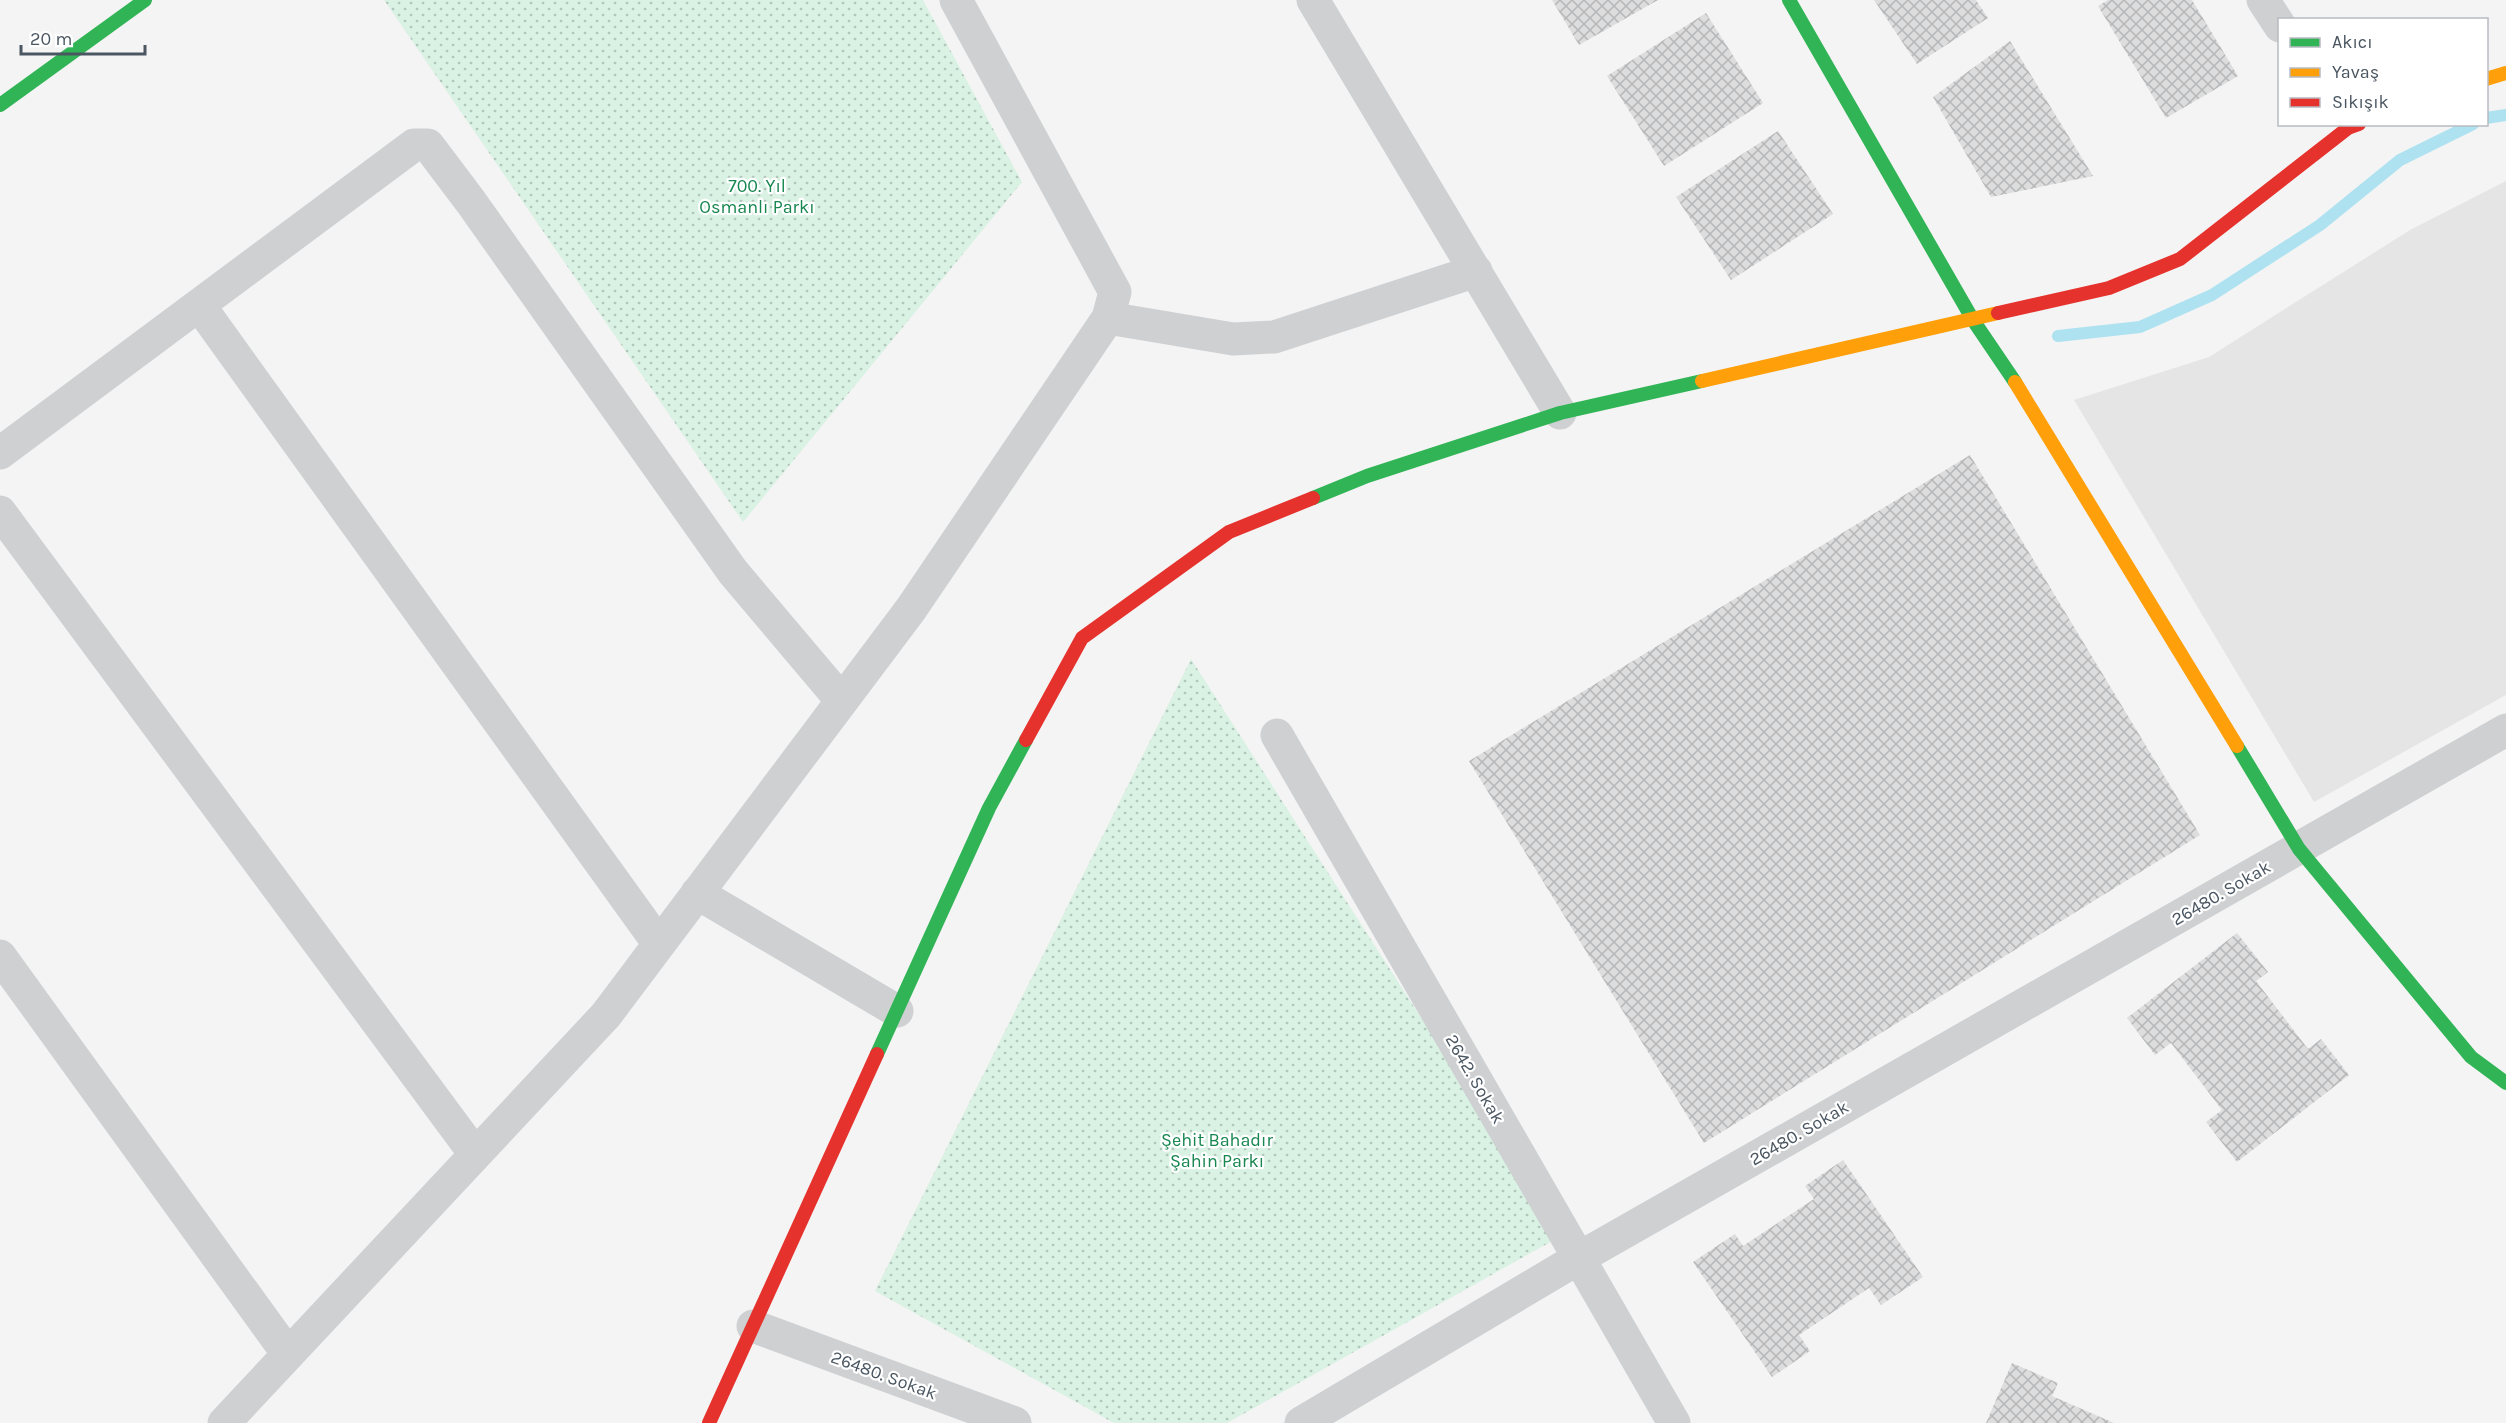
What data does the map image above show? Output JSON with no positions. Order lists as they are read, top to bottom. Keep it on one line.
{"streets":{"street":["26480. Sokak","2642. Sokak"]},"crossings":[["26480. Sokak","2642. Sokak"]],"parks":["700. Yıl Osmanlı Parkı","Şehit Bahadır Şahin Parkı"],"legend":["Akıcı","Yavaş","Sıkışık"],"scale_bar":"20 m"}
